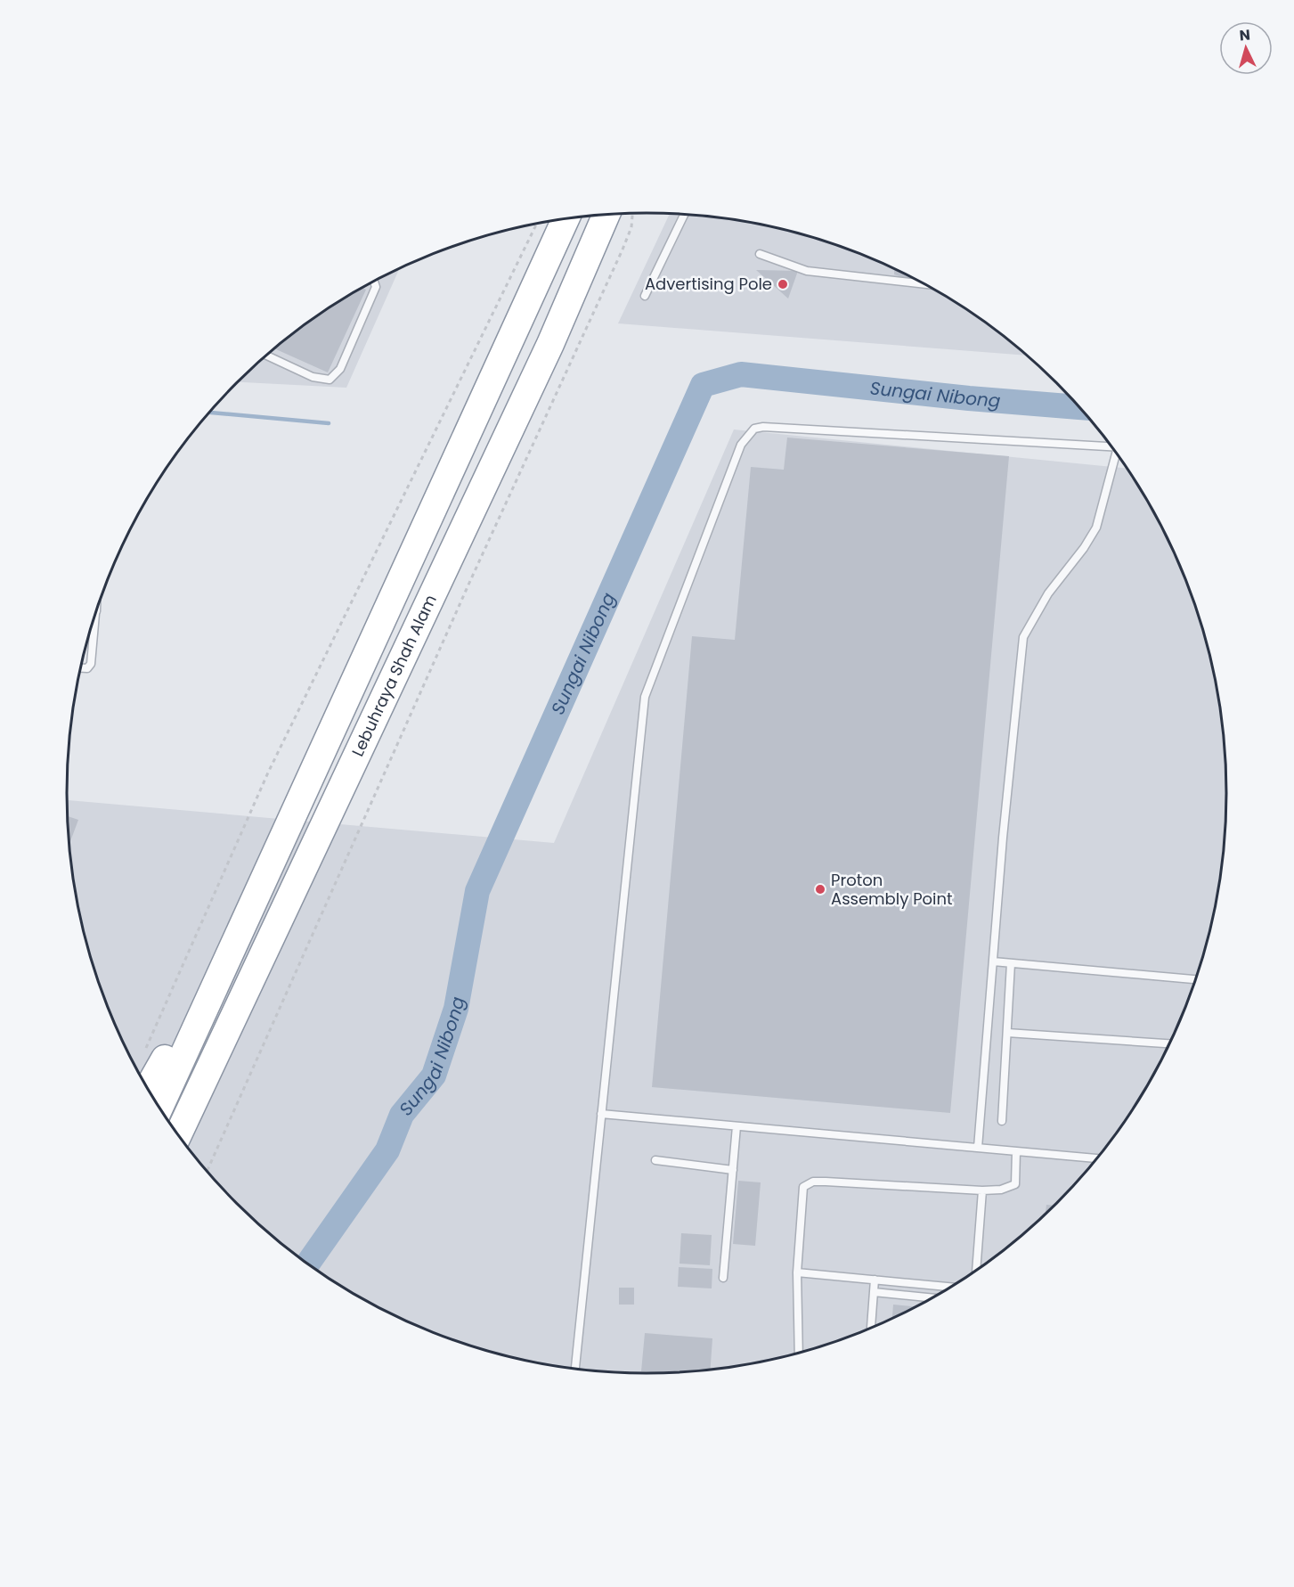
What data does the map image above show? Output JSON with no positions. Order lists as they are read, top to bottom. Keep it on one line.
{"streets":{"highway":["Lebuhraya Shah Alam"]},"water":["Sungai Nibong"],"places":["Advertising Pole","Proton Assembly Point"],"north":"top"}
